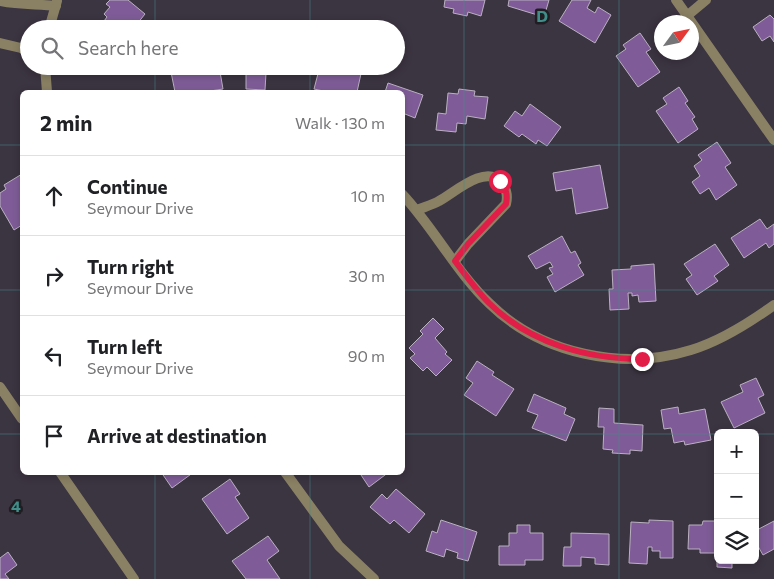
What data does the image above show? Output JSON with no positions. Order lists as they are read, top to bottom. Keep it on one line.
{"north":"top right","page":{"search":"Search here","heading":["2 min","Walk · 130 m"],"list":[["Continue","Seymour Drive","10 m"],["Turn right","Seymour Drive","30 m"],["Turn left","Seymour Drive","90 m"],"Arrive at destination"],"map_buttons":["+","−"]},"grid":{"columns":["D"],"rows":["4"]}}
